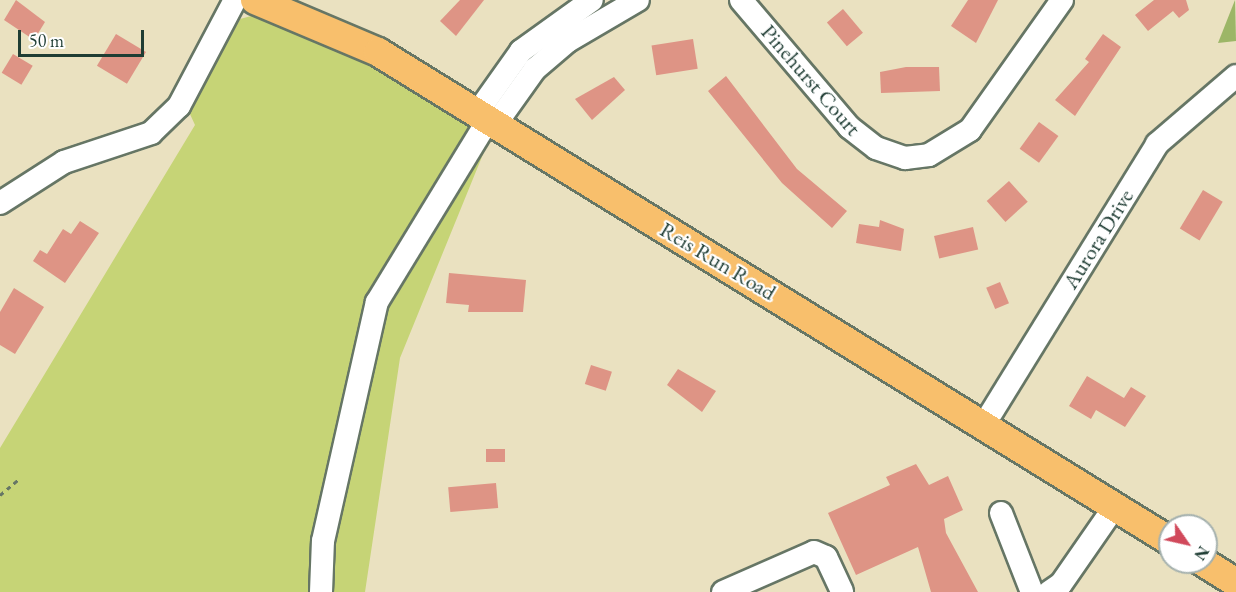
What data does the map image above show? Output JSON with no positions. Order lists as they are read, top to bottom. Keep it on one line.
{"streets":{"main road":["Reis Run Road"],"street":["Pinehurst Court","Aurora Drive"]},"crossings":[["Aurora Drive","Reis Run Road"]],"scale_bar":"50 m","north":"bottom right"}
